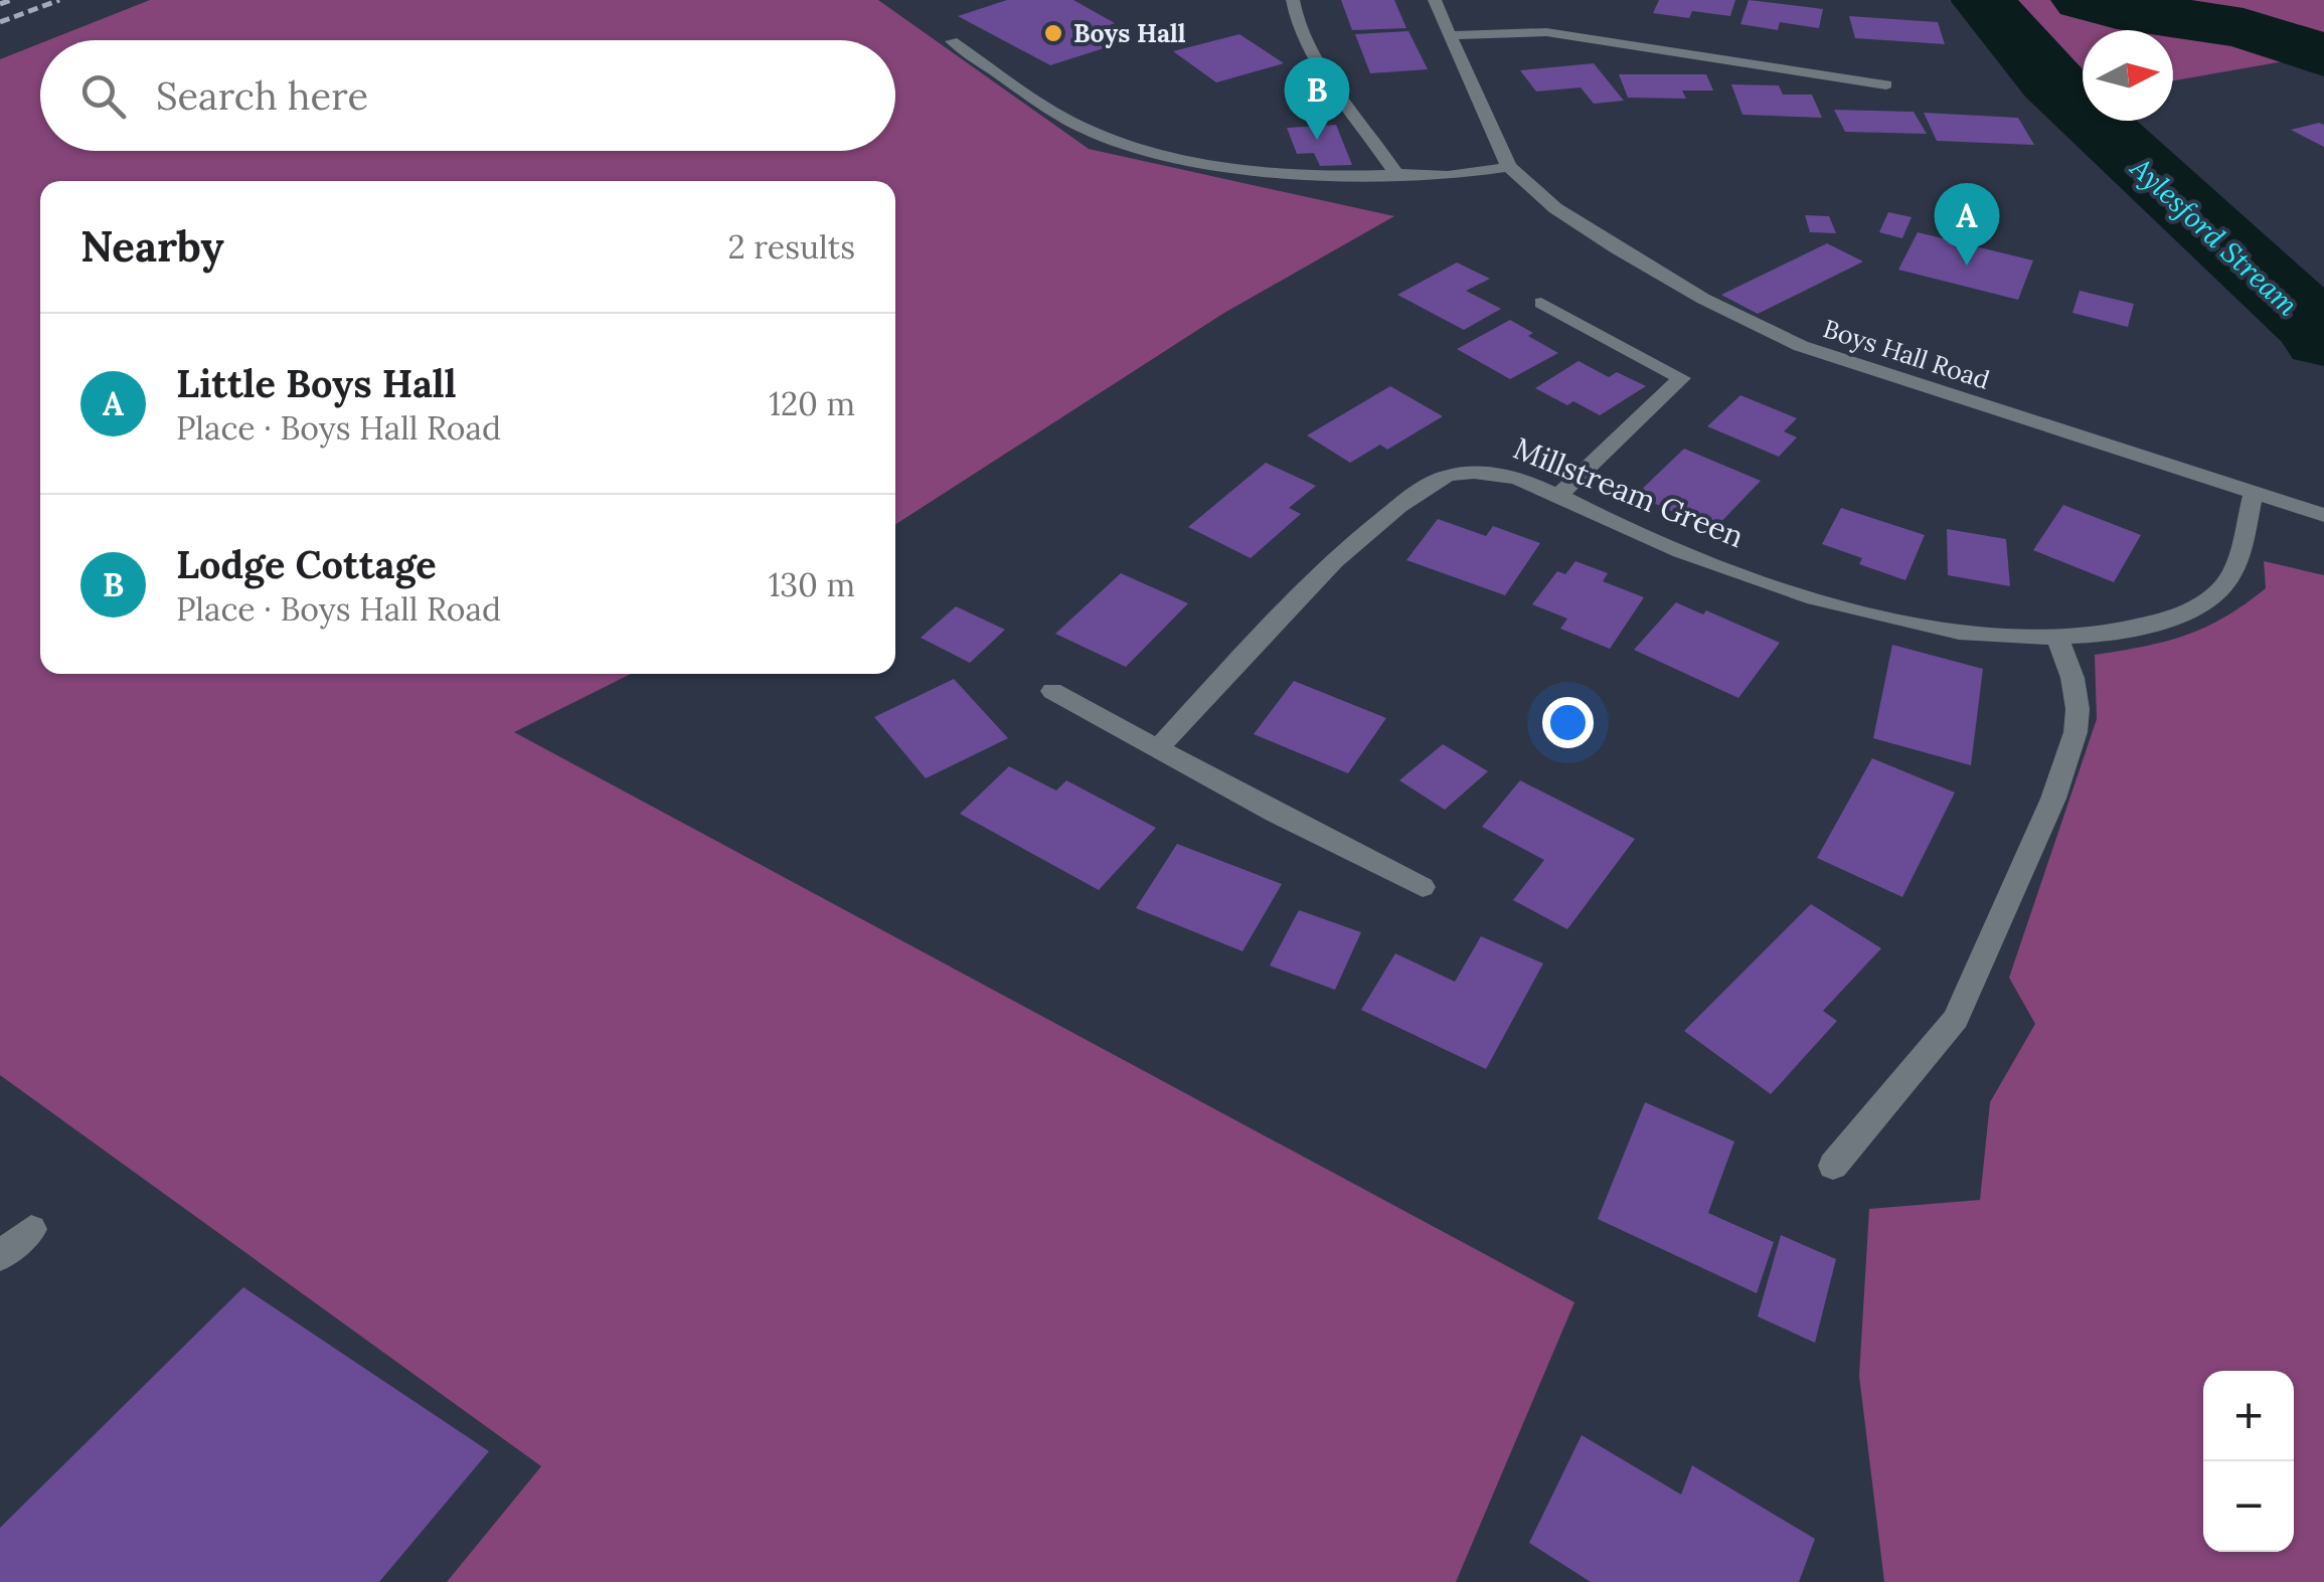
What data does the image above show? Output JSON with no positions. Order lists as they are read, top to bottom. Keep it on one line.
{"streets":{"street":["Boys Hall Road","Millstream Green"]},"crossings":[["Boys Hall Road","Millstream Green"]],"water":["Aylesford Stream"],"places":["Boys Hall"],"north":"right","page":{"search":"Search here","pins":["B","A"],"heading":["Nearby","2 results"],"list":[{"mark":"A","name":"Little Boys Hall","note":"Place · Boys Hall Road","value":"120 m"},{"mark":"B","name":"Lodge Cottage","note":"Place · Boys Hall Road","value":"130 m"}],"map_buttons":["+","−"]}}
